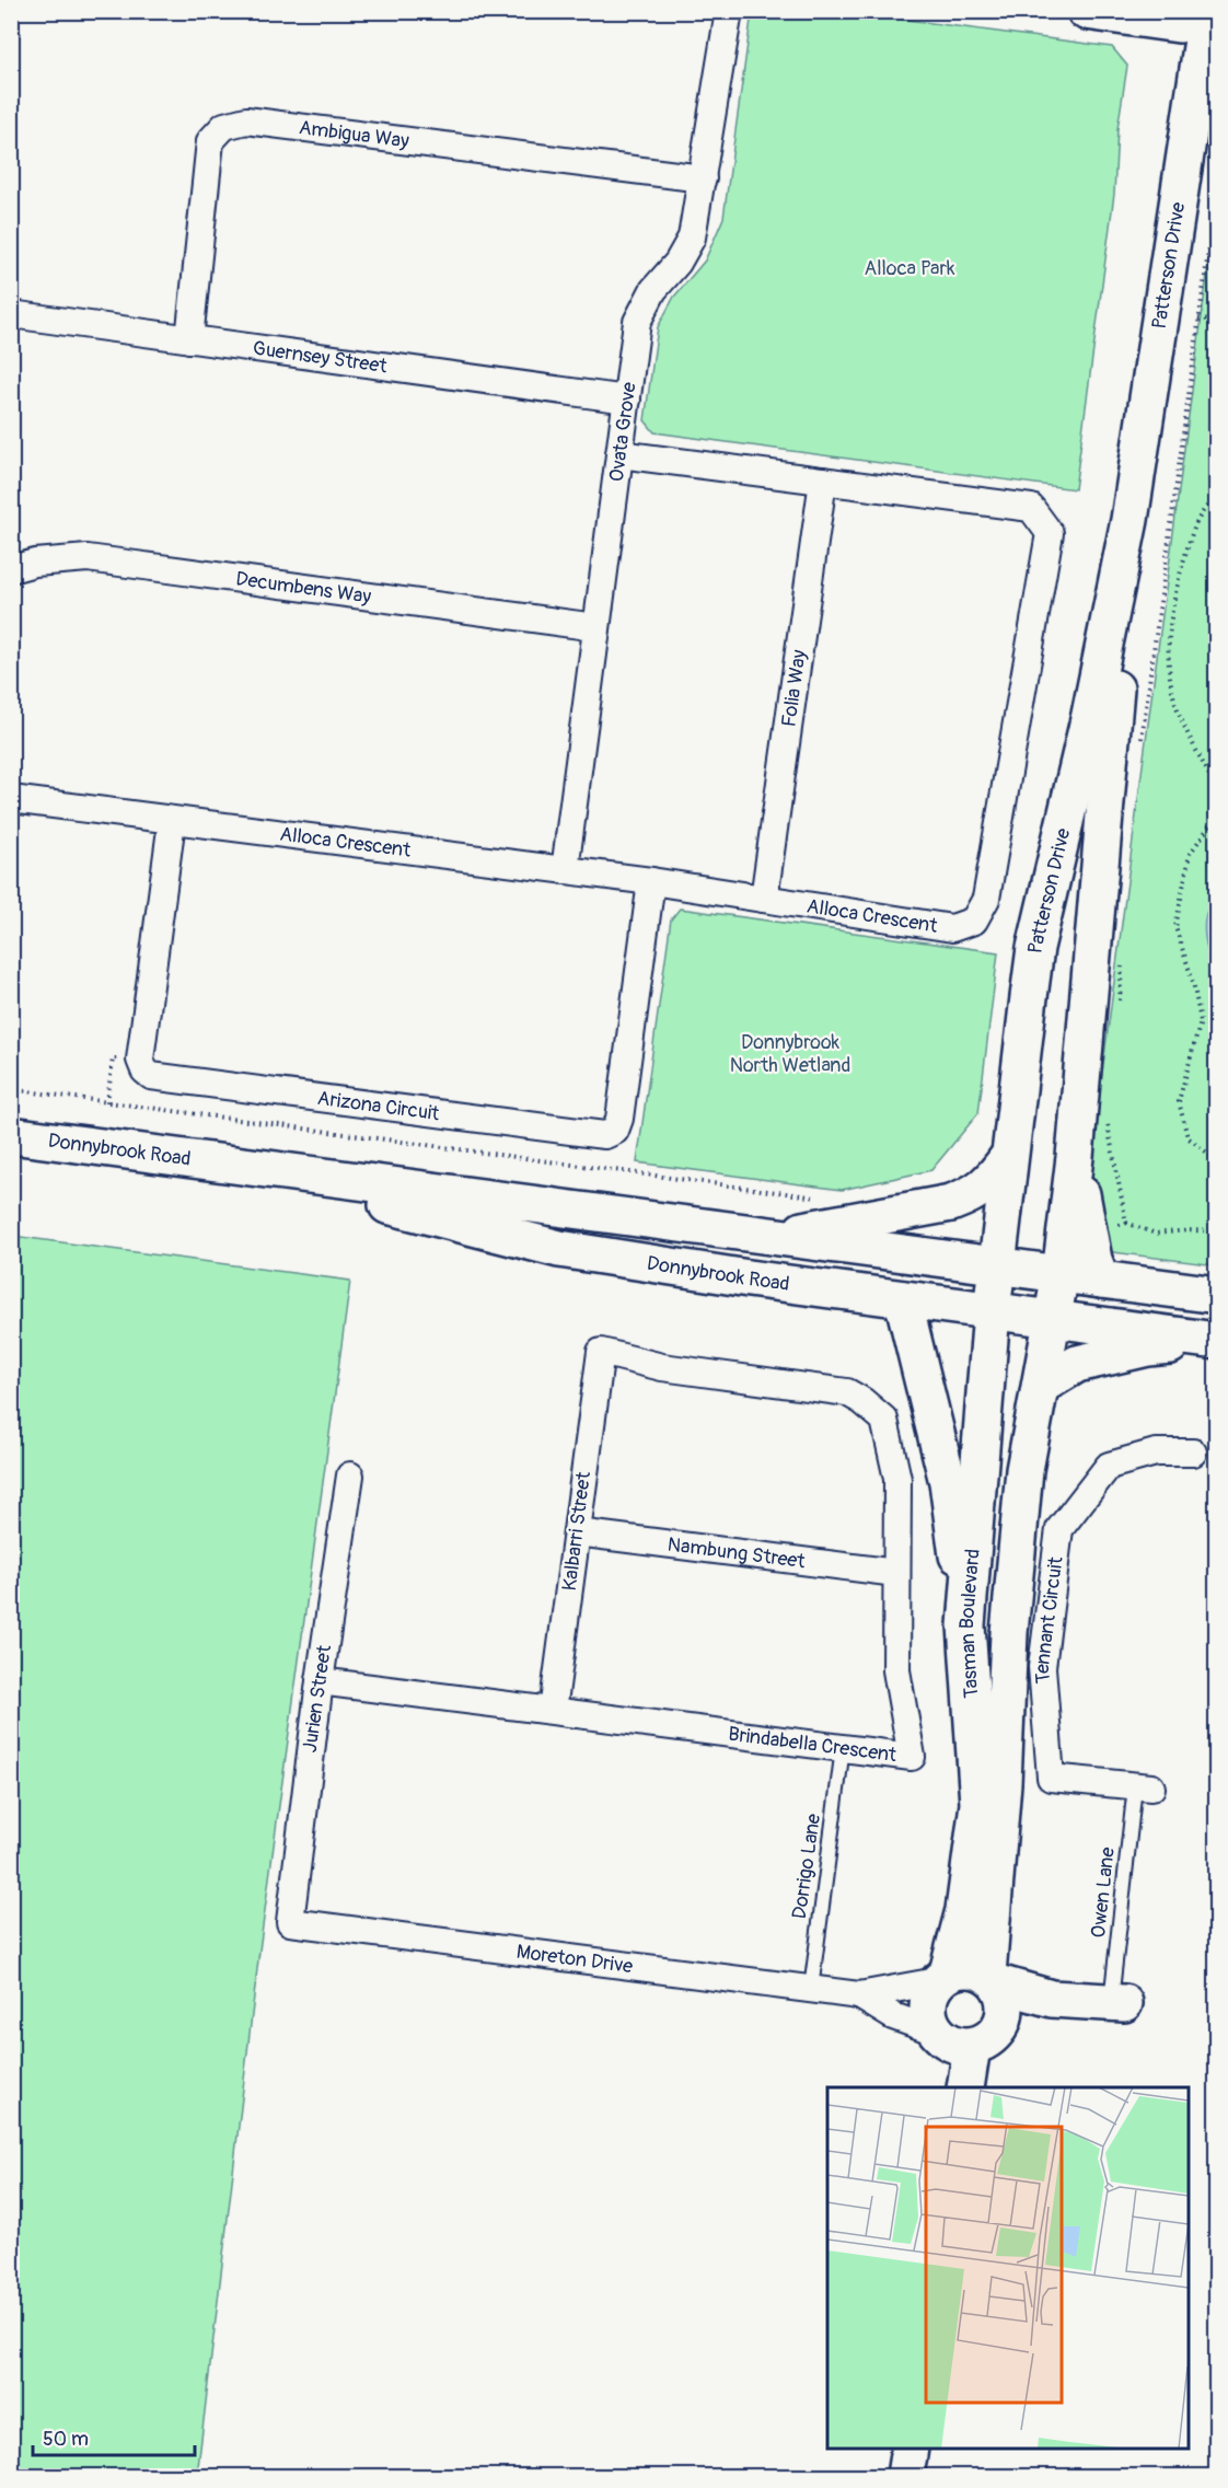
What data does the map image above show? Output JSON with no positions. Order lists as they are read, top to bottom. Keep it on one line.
{"streets":{"street":["Ambigua Way","Patterson Drive","Guernsey Street","Ovata Grove","Decumbens Way","Folia Way","Alloca Crescent","Arizona Circuit","Donnybrook Road","Kalbarri Street","Nambung Street","Tennant Circuit","Tasman Boulevard","Jurien Street","Brindabella Crescent","Moreton Drive"],"lane":["Dorrigo Lane","Owen Lane"]},"crossings":[["Ambigua Way","Guernsey Street"],["Ambigua Way","Ovata Grove"],["Patterson Drive","Donnybrook Road"],["Patterson Drive","Tasman Boulevard"],["Guernsey Street","Ovata Grove"],["Ovata Grove","Decumbens Way"],["Ovata Grove","Alloca Crescent"],["Folia Way","Alloca Crescent"],["Alloca Crescent","Arizona Circuit"],["Donnybrook Road","Tasman Boulevard"],["Kalbarri Street","Nambung Street"],["Kalbarri Street","Brindabella Crescent"],["Nambung Street","Brindabella Crescent"],["Tennant Circuit","Owen Lane"],["Tasman Boulevard","Moreton Drive"],["Jurien Street","Brindabella Crescent"],["Jurien Street","Moreton Drive"],["Brindabella Crescent","Dorrigo Lane"],["Dorrigo Lane","Moreton Drive"]],"parks":["Alloca Park","Donnybrook North Wetland"],"scale_bar":"50 m"}
